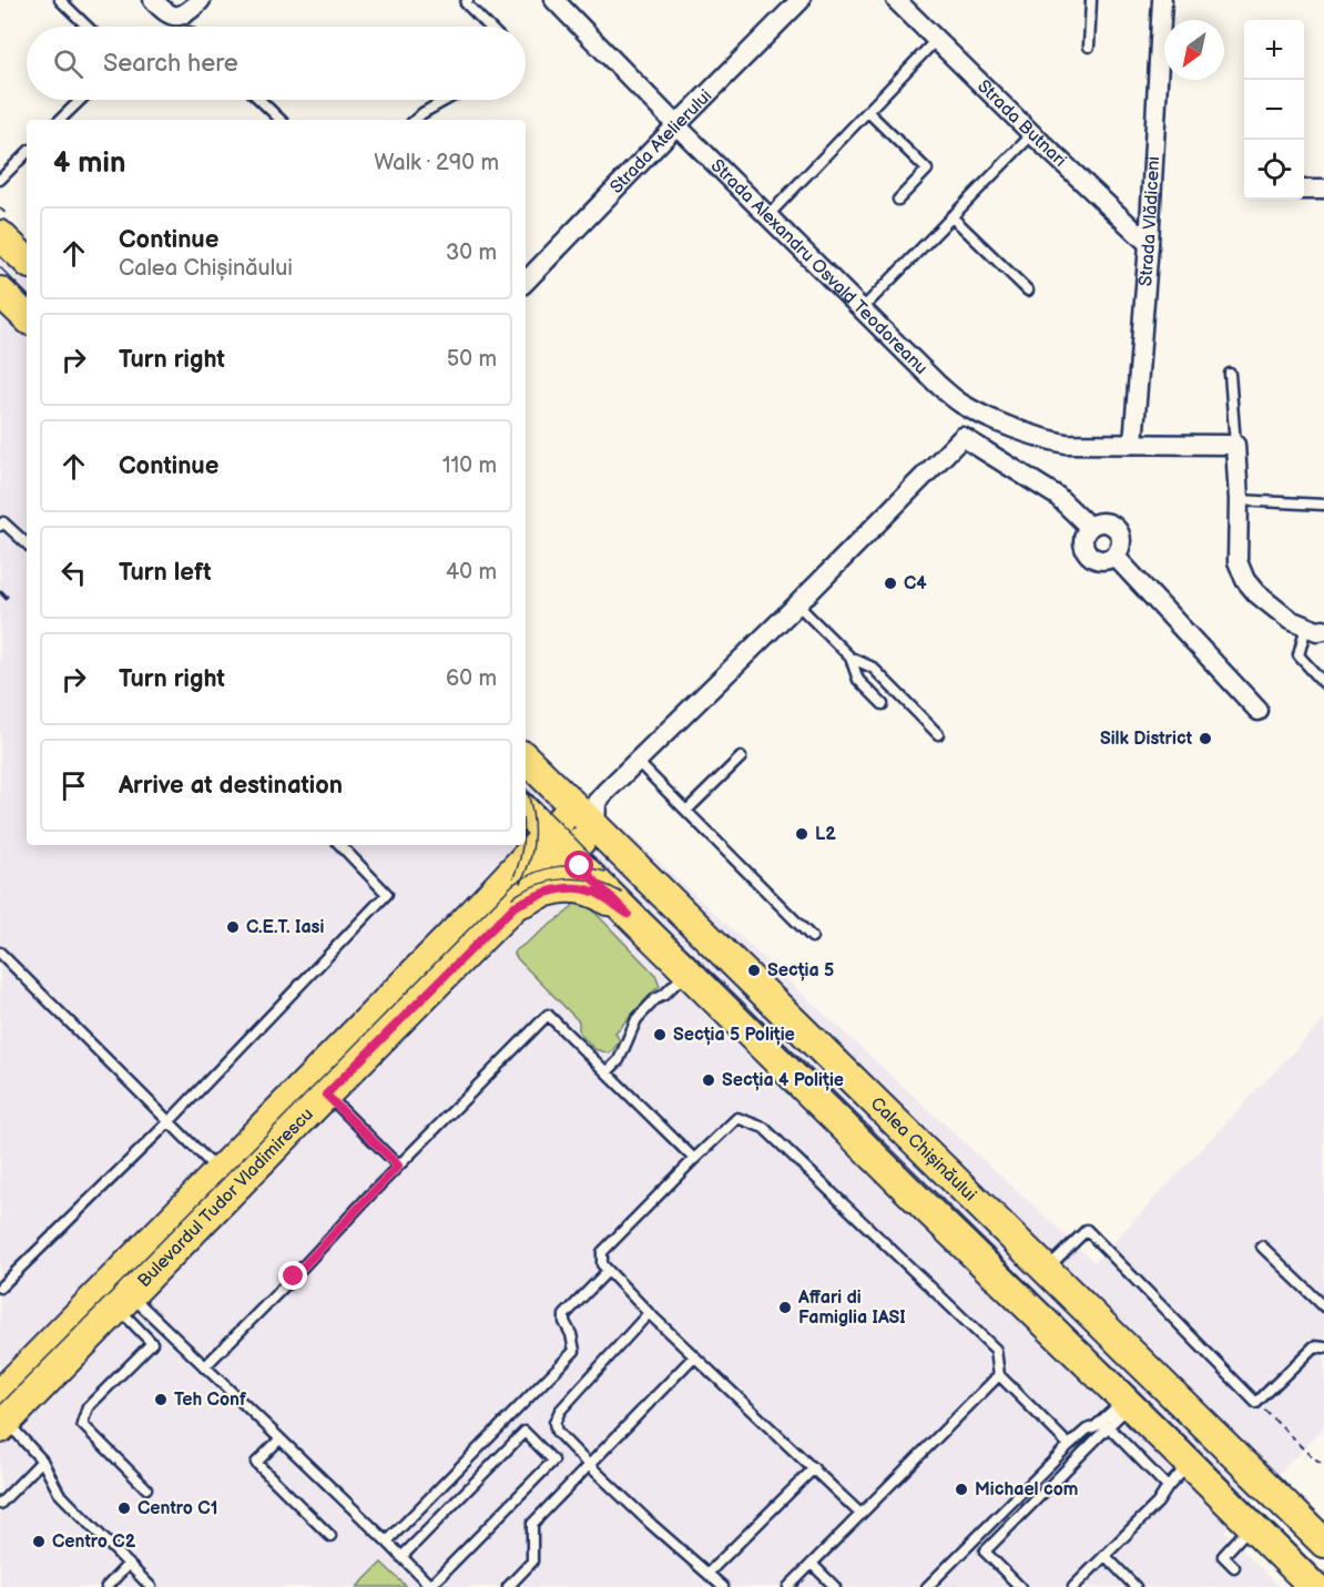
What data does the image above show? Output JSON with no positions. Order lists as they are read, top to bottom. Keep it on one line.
{"streets":{"main road":["Calea Chișinăului","Bulevardul Tudor Vladimirescu"],"street":["Strada Butnari","Strada Atelierului","Strada Vlădiceni","Strada Alexandru Osvald Teodoreanu"]},"crossings":[["Strada Butnari","Strada Vlădiceni"],["Strada Atelierului","Strada Alexandru Osvald Teodoreanu"],["Strada Vlădiceni","Strada Alexandru Osvald Teodoreanu"],["Calea Chișinăului","Bulevardul Tudor Vladimirescu"]],"places":["C4","Silk District","L2","C.E.T. Iasi","Secția 5","Secția 5 Poliție","Secția 4 Poliție","Affari di Famiglia IASI","Teh Conf","Michael com","Centro C1","Centro C2"],"north":"bottom left","page":{"map_buttons":["+","−"],"search":"Search here","heading":["4 min","Walk · 290 m"],"list":[["Continue","Calea Chișinăului","30 m"],["Turn right","50 m"],["Continue","110 m"],["Turn left","40 m"],["Turn right","60 m"],"Arrive at destination"]}}
